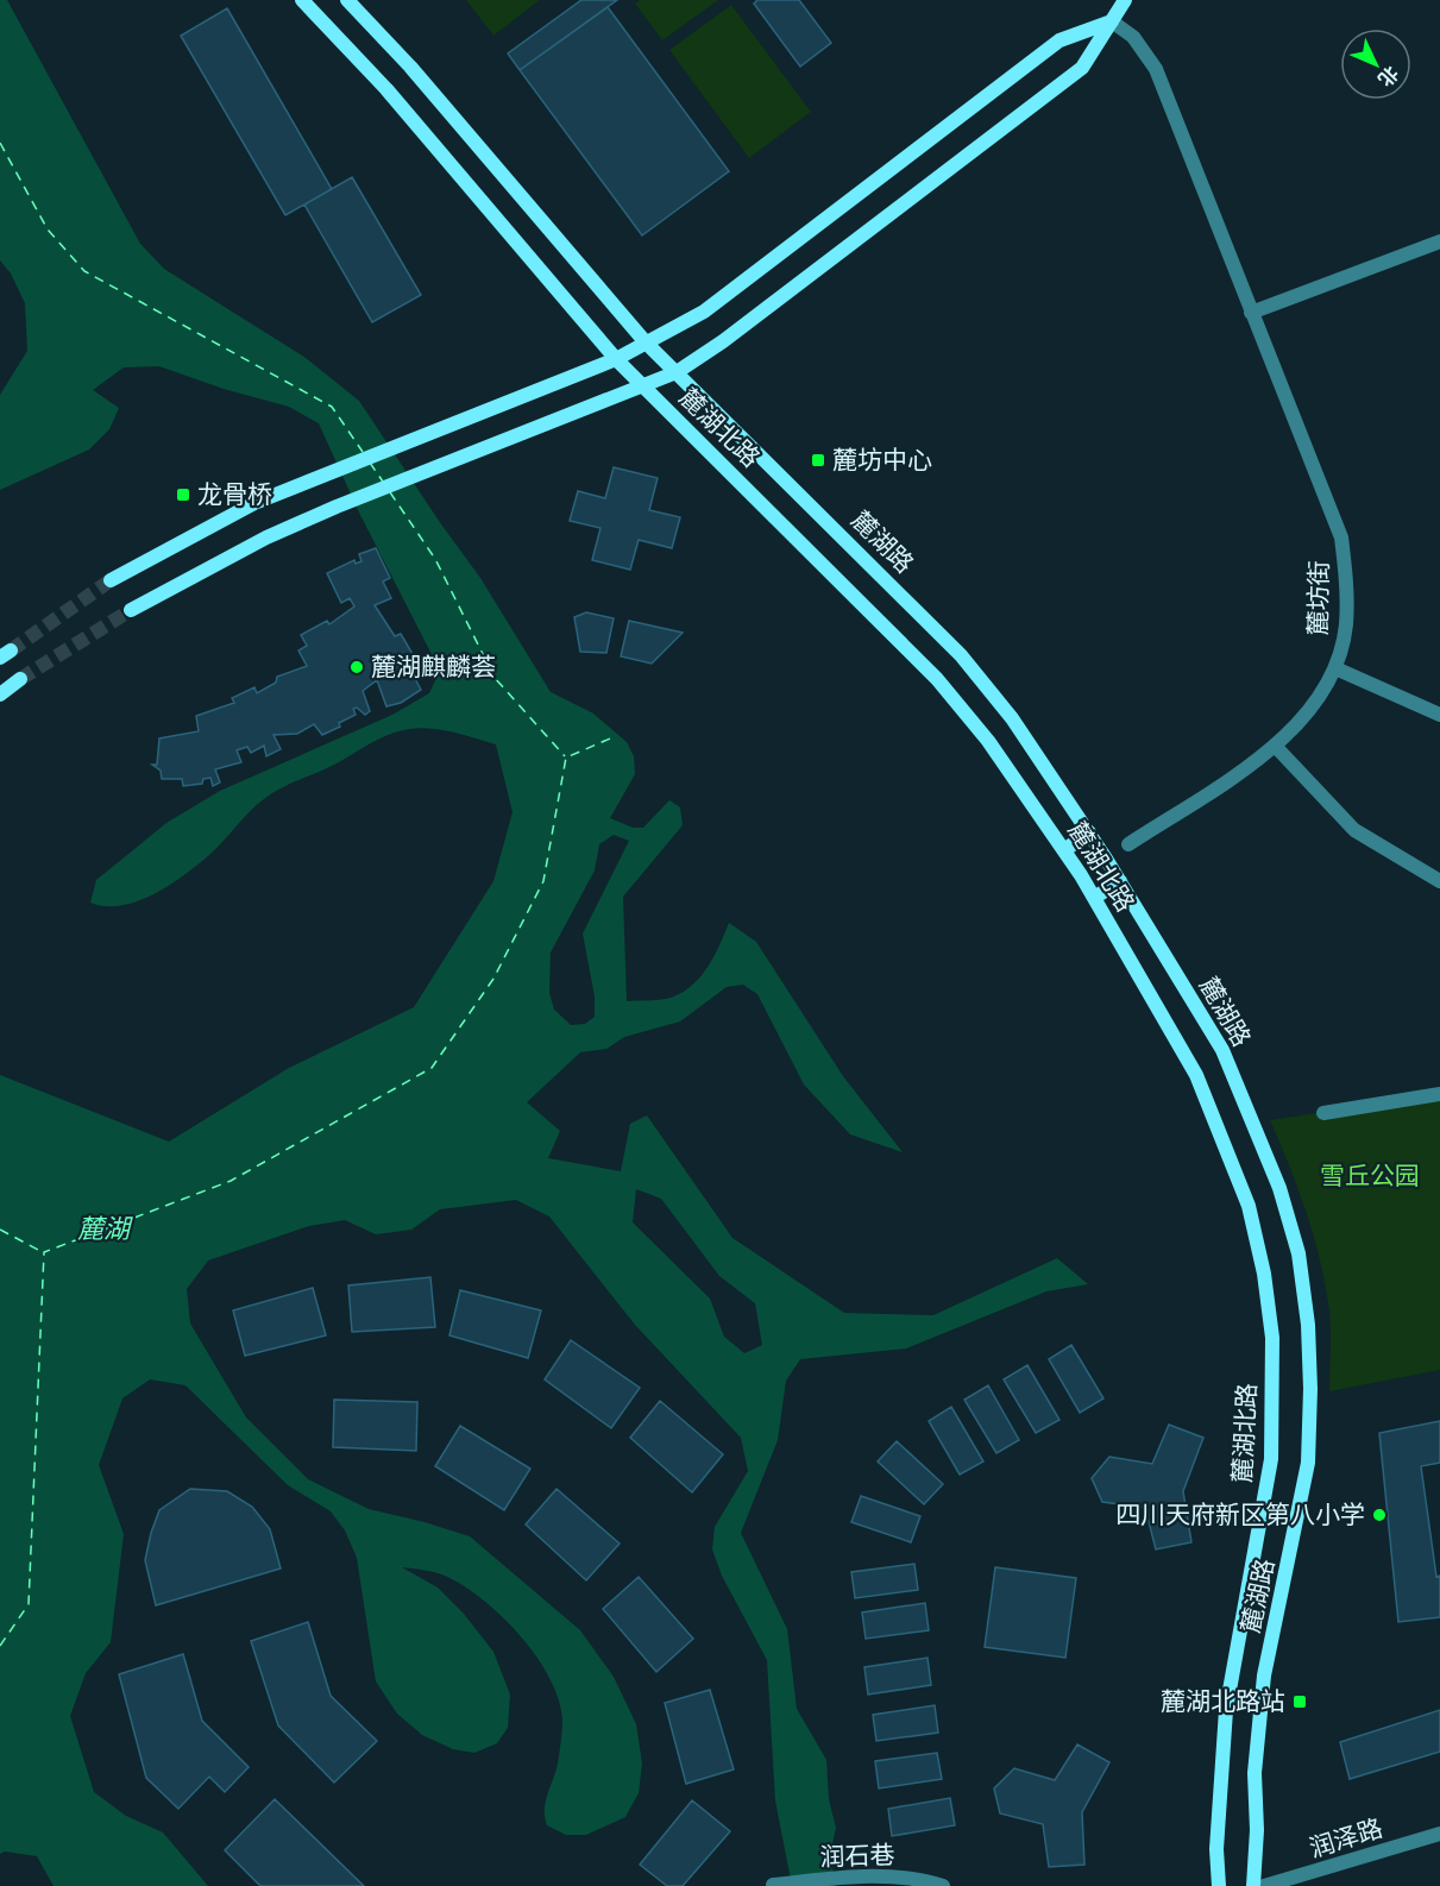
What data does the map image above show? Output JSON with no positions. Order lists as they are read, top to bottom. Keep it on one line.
{"streets":{"street":["麓湖北路","麓湖路","麓坊街","润泽路","润石巷"]},"water":["麓湖"],"parks":["雪丘公园"],"places":{"transit":["麓坊中心","龙骨桥","麓湖北路站"],"other":["麓湖麒麟荟","四川天府新区第八小学"]},"north":"bottom right"}
